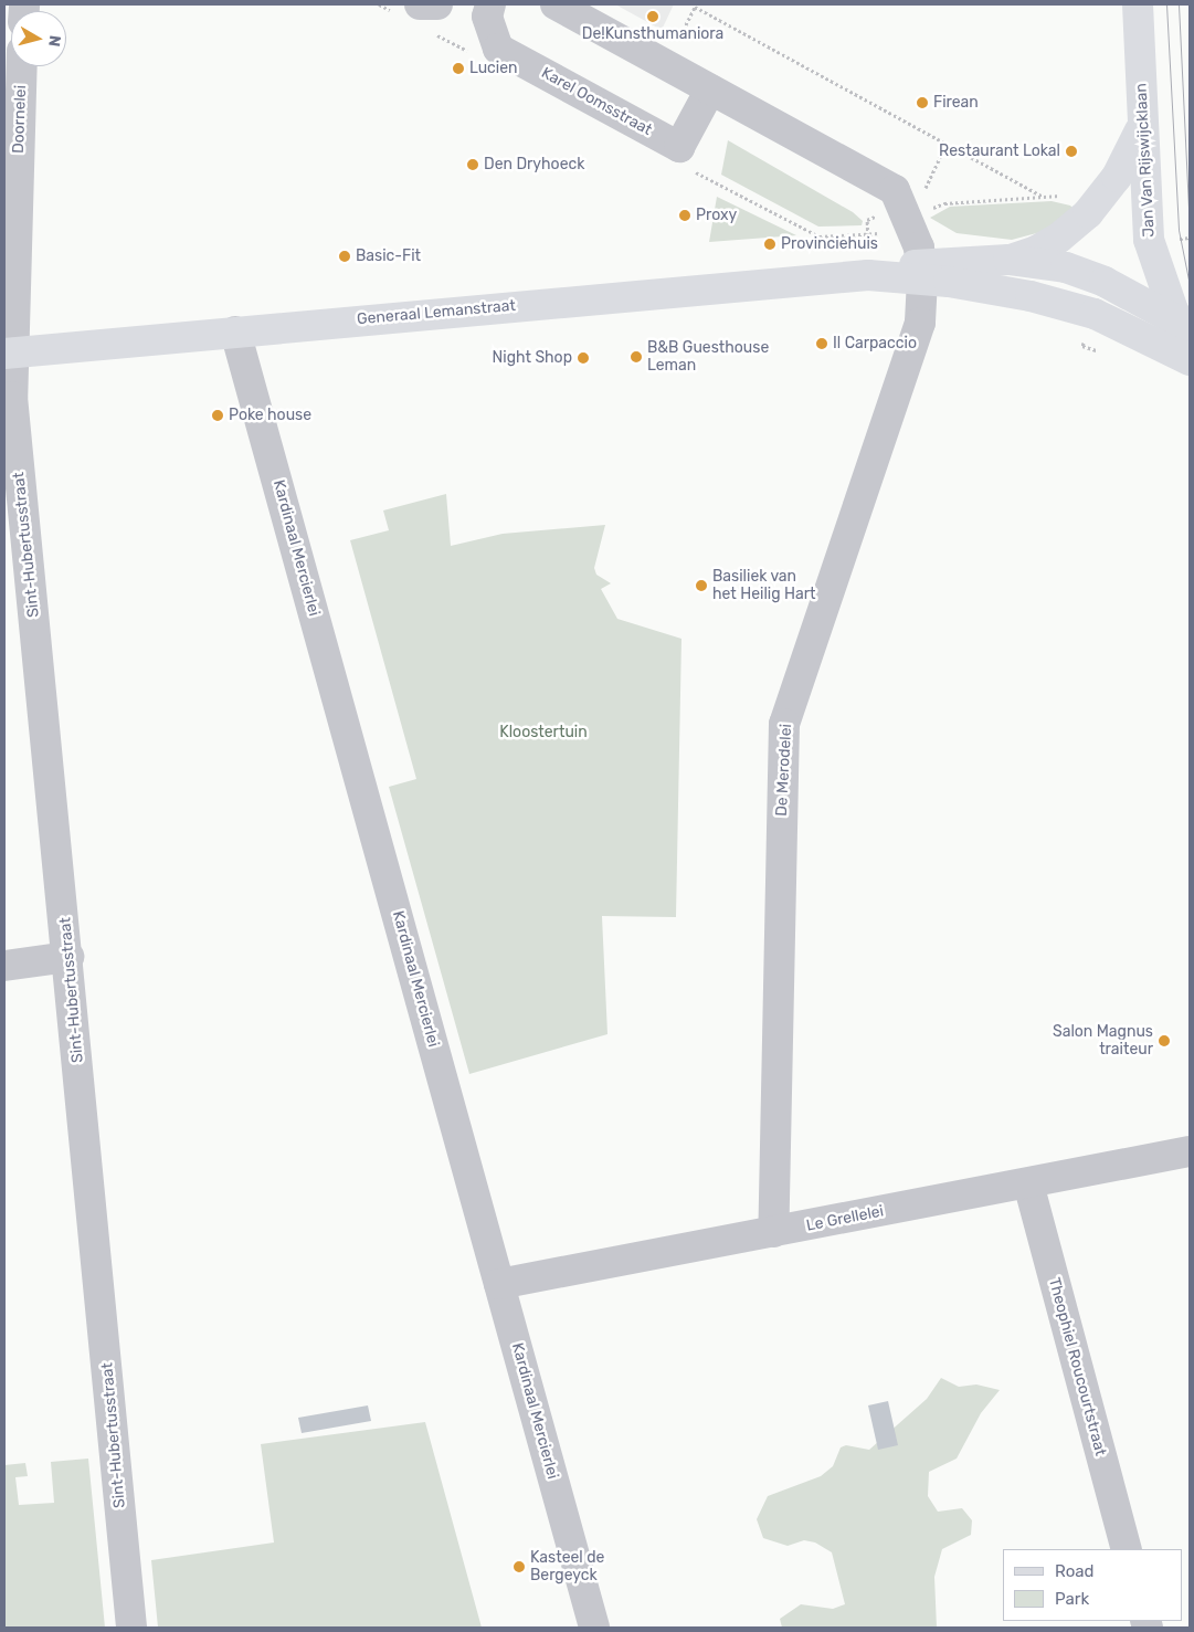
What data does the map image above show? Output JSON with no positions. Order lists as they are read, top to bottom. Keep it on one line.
{"streets":{"main road":["Jan Van Rijswijcklaan","Generaal Lemanstraat"],"street":["Karel Oomsstraat","Doornelei","Sint-Hubertusstraat","Kardinaal Mercierlei","De Merodelei","Le Grellelei","Theophiel Roucourtstraat"]},"crossings":[["Doornelei","Generaal Lemanstraat"],["Doornelei","Sint-Hubertusstraat"],["Jan Van Rijswijcklaan","Generaal Lemanstraat"],["Generaal Lemanstraat","Sint-Hubertusstraat"],["Generaal Lemanstraat","Kardinaal Mercierlei"],["Generaal Lemanstraat","De Merodelei"],["Kardinaal Mercierlei","Le Grellelei"],["De Merodelei","Le Grellelei"],["Le Grellelei","Theophiel Roucourtstraat"]],"parks":["Kloostertuin"],"places":["De!Kunsthumaniora","Lucien","Firean","Restaurant Lokal","Den Dryhoeck","Proxy","Provinciehuis","Basic-Fit","Il Carpaccio","B&B Guesthouse Leman","Night Shop","Poke house","Basiliek van het Heilig Hart","Salon Magnus traiteur","Kasteel de Bergeyck"],"legend":["Road","Park"],"north":"right"}
